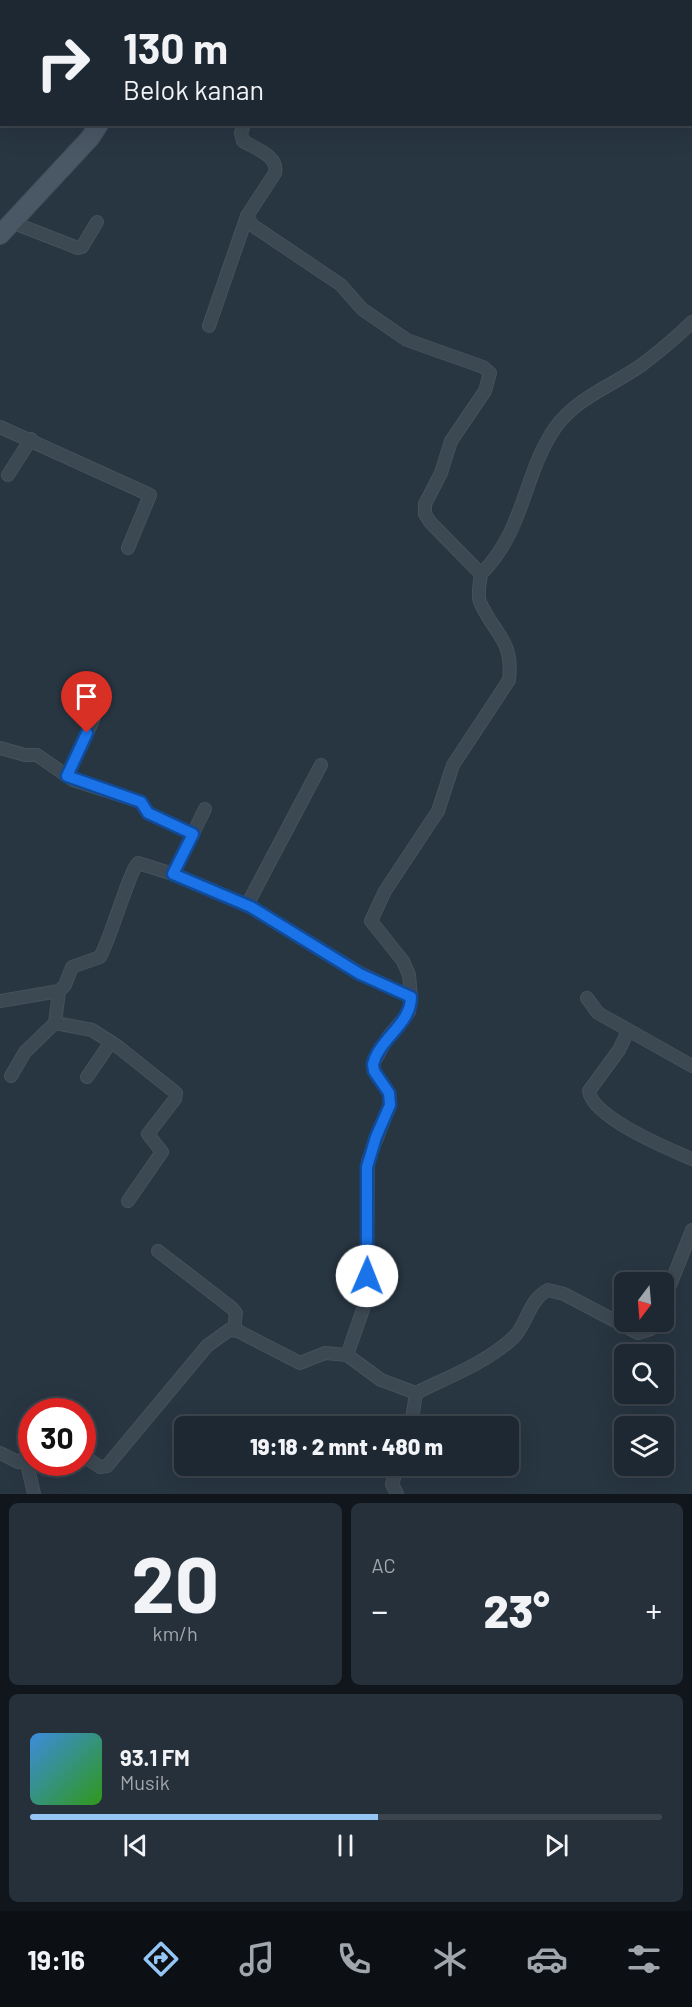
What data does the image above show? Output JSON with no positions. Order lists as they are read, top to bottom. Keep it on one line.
{"north":"bottom","page":{"turn":["130 m","Belok kanan"],"limit":"30","trip":"19:18 · 2 mnt · 480 m","tile":[["20","km/h"],"AC"],"heat":["−","23°","+"],"song":["93.1 FM","Musik"],"tabs":"19:16"}}
